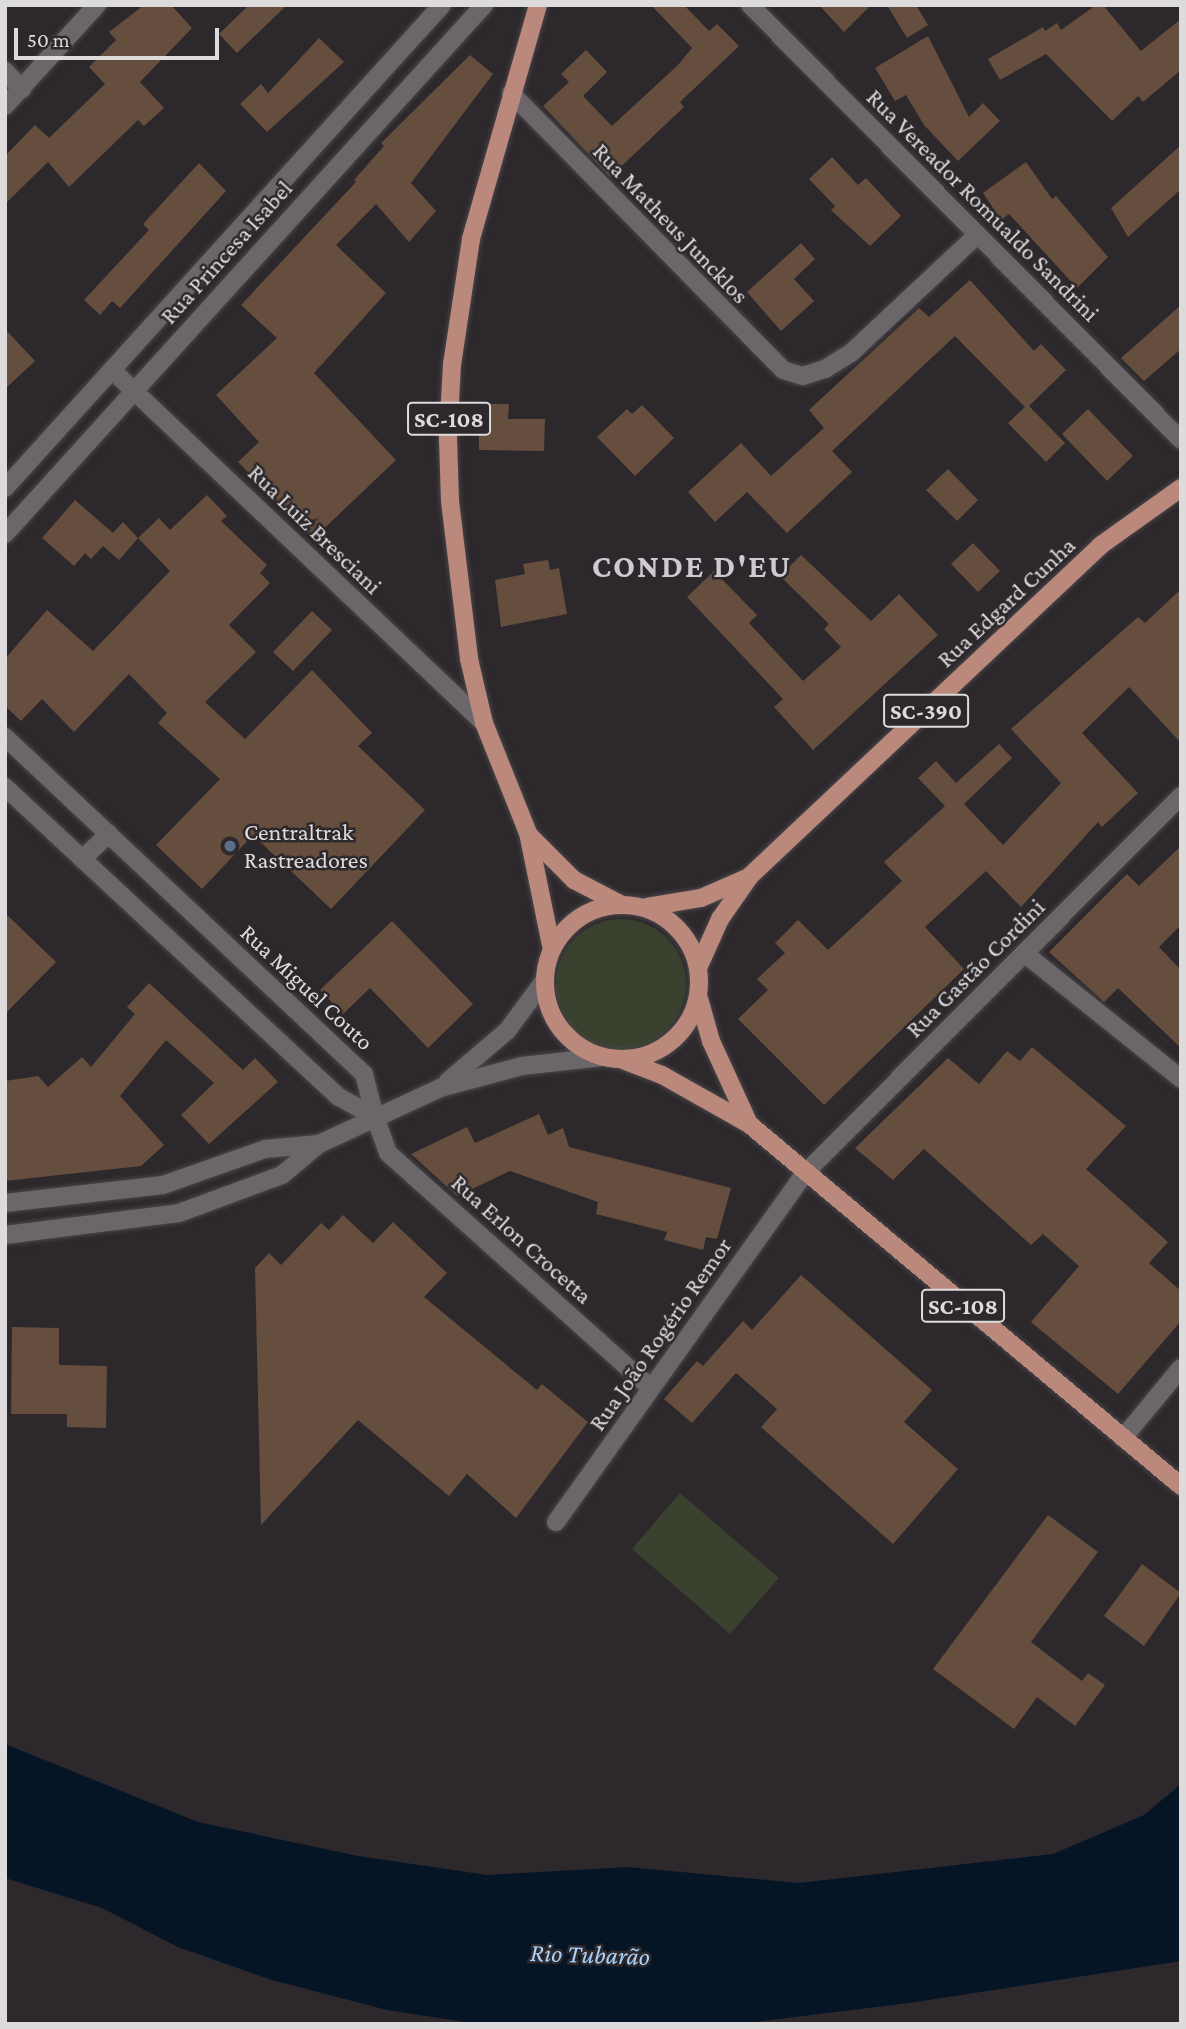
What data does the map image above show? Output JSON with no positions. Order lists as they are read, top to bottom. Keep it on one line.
{"streets":{"main road":["SC-108","Rua Edgard Cunha","SC-390"],"street":["Rua Vereador Romualdo Sandrini","Rua Matheus Juncklos","Rua Princesa Isabel","Rua Luiz Bresciani","Rua Gastão Cordini","Rua Miguel Couto","Rua Erlon Crocetta","Rua João Rogério Remor"]},"crossings":[["Rua Vereador Romualdo Sandrini","Rua Matheus Juncklos"],["Rua Matheus Juncklos","SC-108"],["Rua Princesa Isabel","Rua Luiz Bresciani"],["SC-108","Rua Luiz Bresciani"],["SC-108","Rua Edgard Cunha"],["SC-108","Rua Gastão Cordini"],["SC-108","Rua João Rogério Remor"],["Rua Gastão Cordini","Rua João Rogério Remor"],["Rua Miguel Couto","Rua Erlon Crocetta"],["Rua Erlon Crocetta","Rua João Rogério Remor"]],"districts":["CONDE D'EU"],"water":["Rio Tubarão"],"places":["Centraltrak Rastreadores"],"scale_bar":"50 m"}
